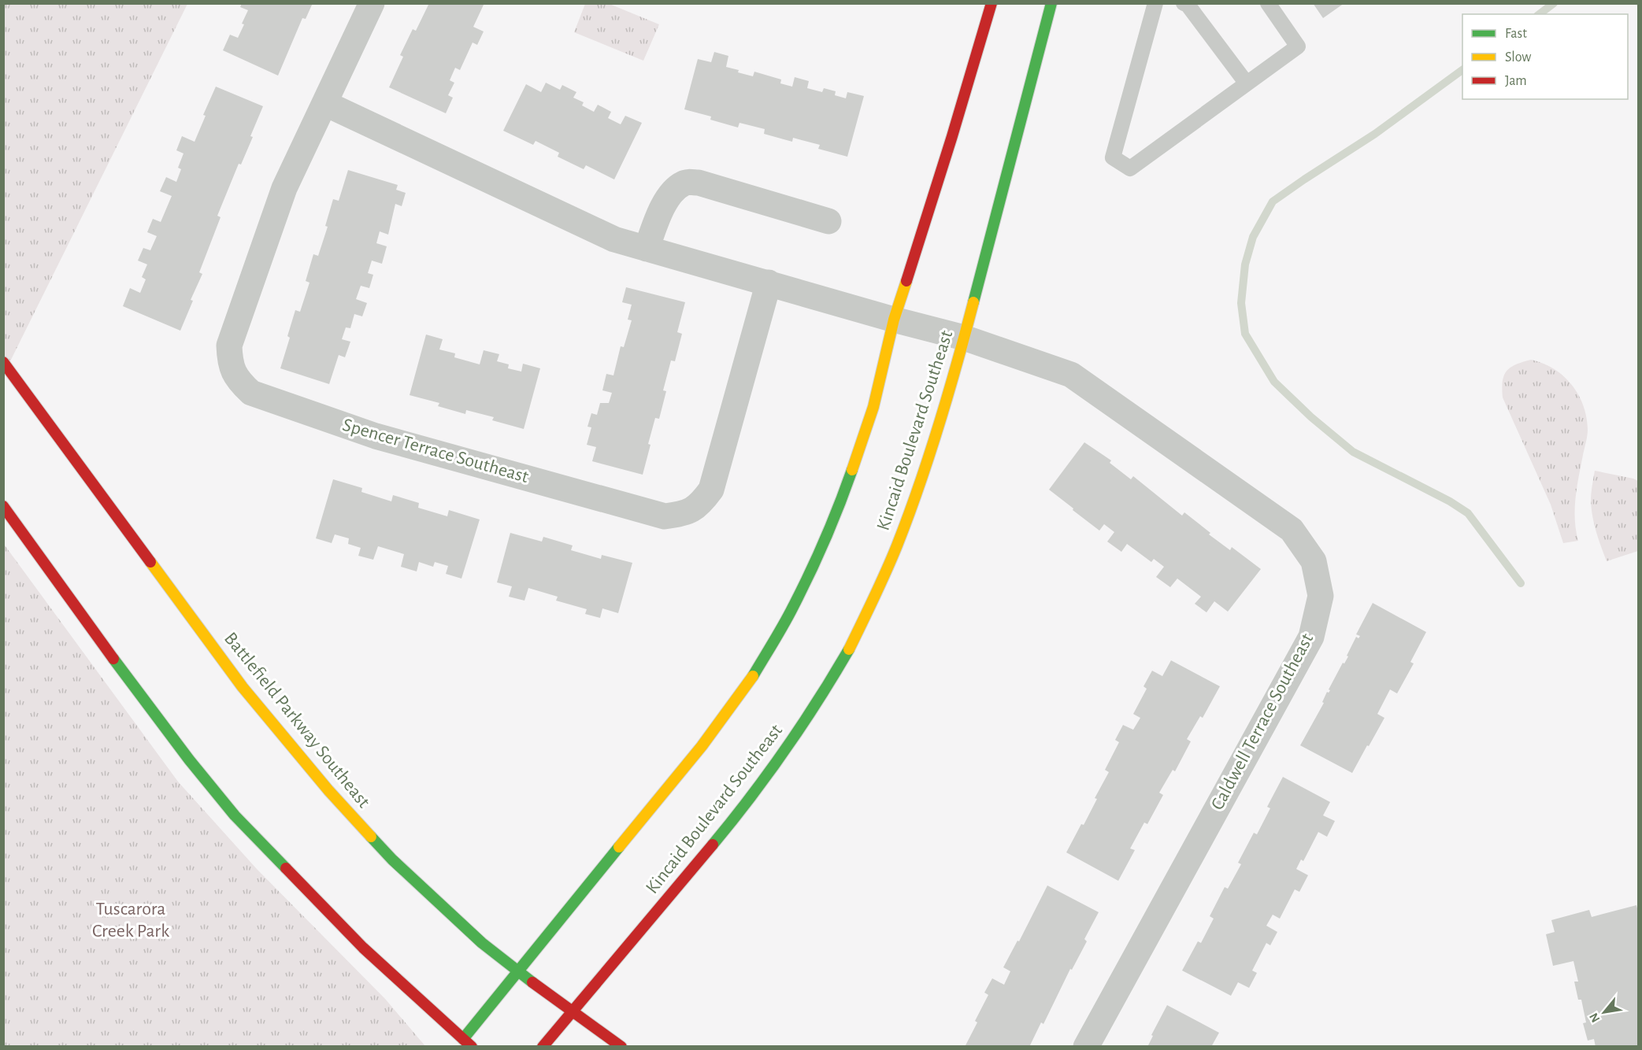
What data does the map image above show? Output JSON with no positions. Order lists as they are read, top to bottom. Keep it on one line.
{"streets":{"street":["Kincaid Boulevard Southeast","Spencer Terrace Southeast","Battlefield Parkway Southeast","Caldwell Terrace Southeast"]},"crossings":[["Kincaid Boulevard Southeast","Battlefield Parkway Southeast"],["Kincaid Boulevard Southeast","Caldwell Terrace Southeast"]],"parks":["Tuscarora Creek Park"],"legend":["Fast","Slow","Jam"],"north":"bottom left"}
